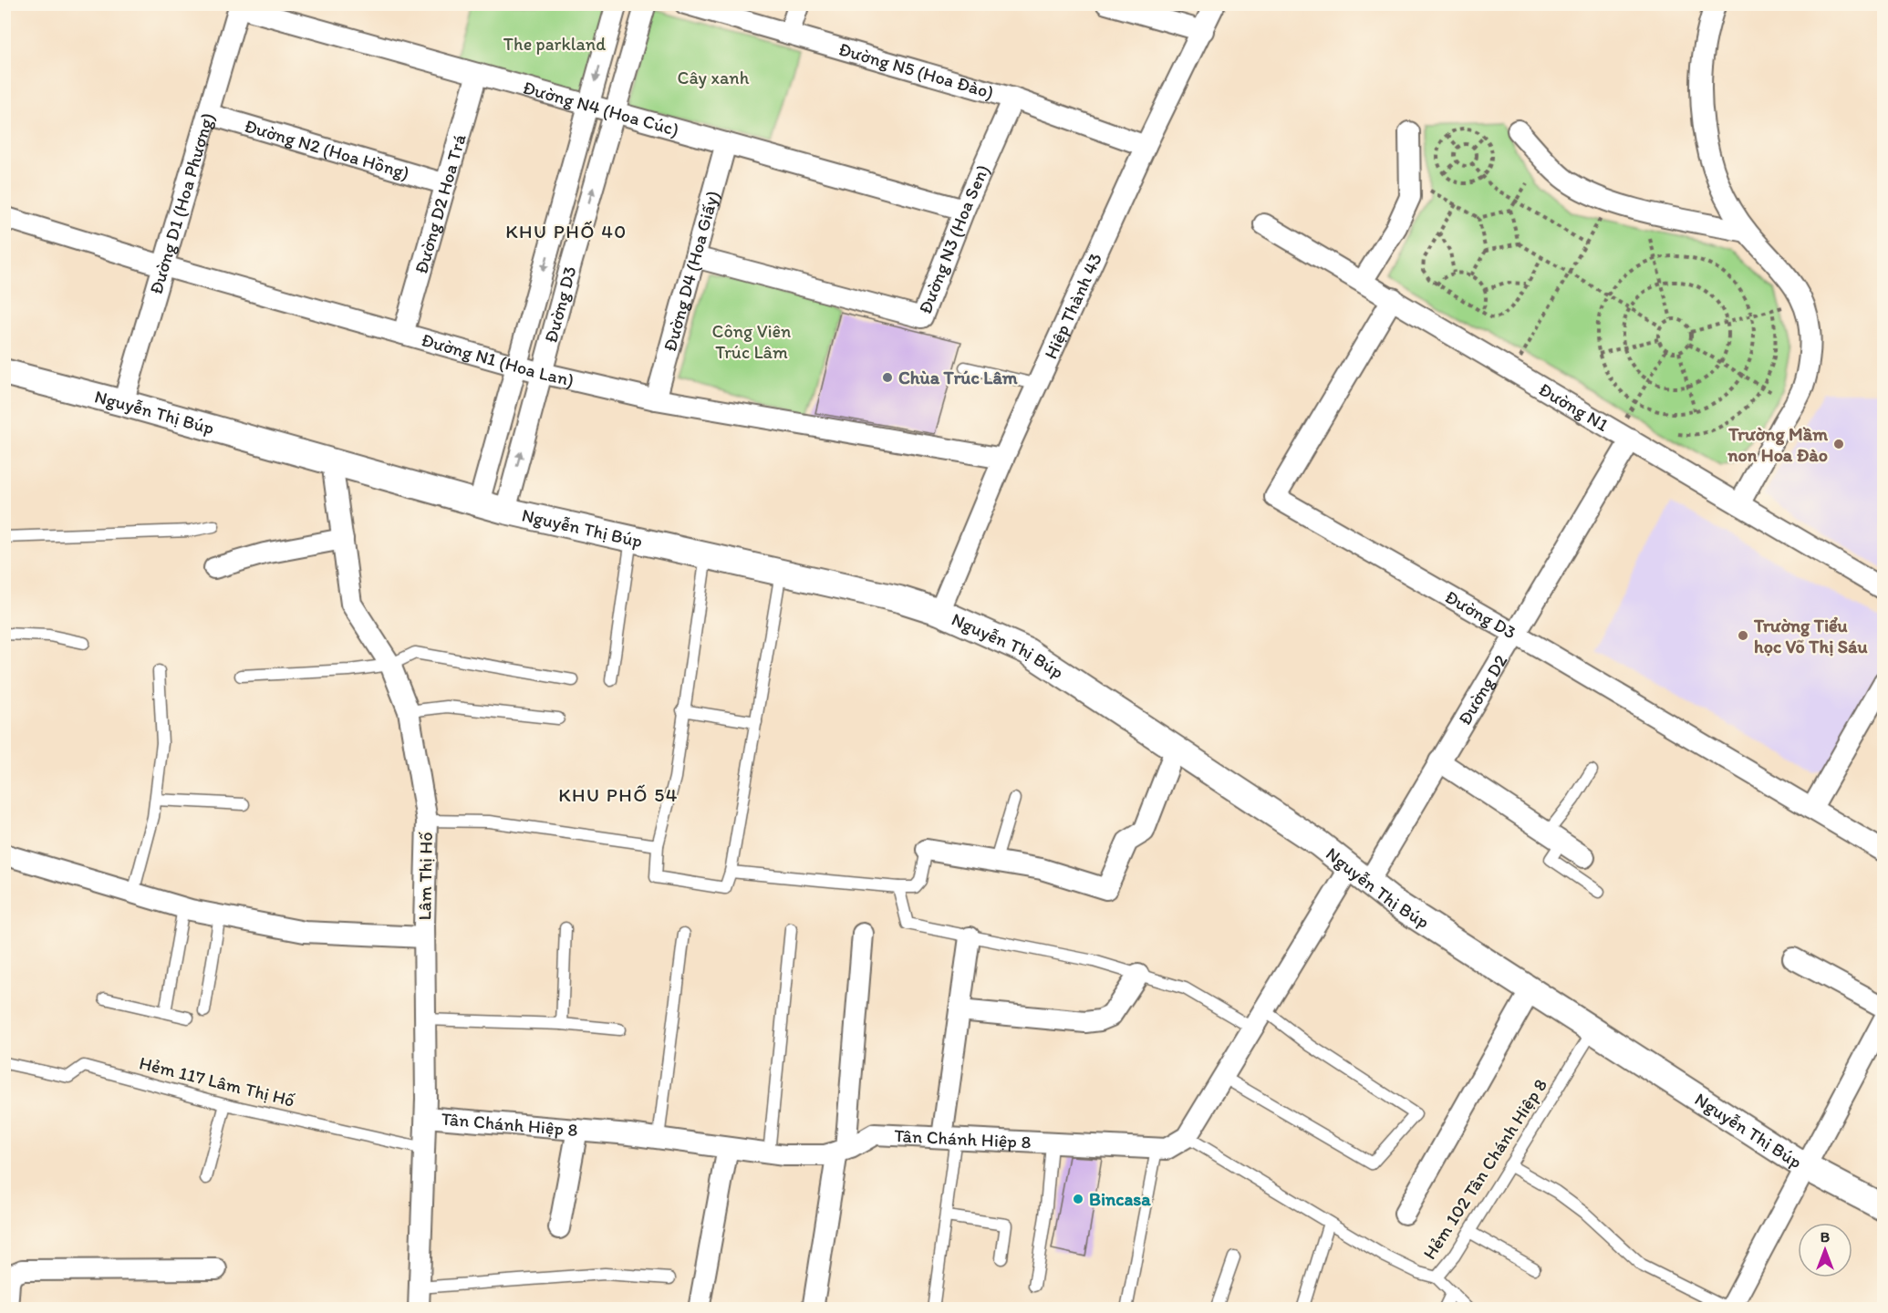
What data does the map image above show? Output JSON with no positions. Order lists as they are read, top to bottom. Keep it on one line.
{"streets":{"street":["Đường N5 (Hoa Đào)","Đường N4 (Hoa Cúc)","Đường N2 (Hoa Hồng)","Đường D1 (Hoa Phượng)","Đường D2 Hoa Trá","Đường N3 (Hoa Sen)","Đường D4 (Hoa Giấy)","Đường D3","Hiệp Thành 43","Đường N1 (Hoa Lan)","Đường N1","Nguyễn Thị Búp","Đường D2","Lâm Thị Hố","Tân Chánh Hiệp 8"],"lane":["Hẻm 117 Lâm Thị Hố","Hẻm 102 Tân Chánh Hiệp 8"]},"crossings":[["Đường N5 (Hoa Đào)","Đường N3 (Hoa Sen)"],["Đường N5 (Hoa Đào)","Hiệp Thành 43"],["Đường N4 (Hoa Cúc)","Đường D1 (Hoa Phượng)"],["Đường N4 (Hoa Cúc)","Đường D2 Hoa Trá"],["Đường N4 (Hoa Cúc)","Đường N3 (Hoa Sen)"],["Đường N4 (Hoa Cúc)","Đường D4 (Hoa Giấy)"],["Đường N4 (Hoa Cúc)","Đường D3"],["Đường N2 (Hoa Hồng)","Đường D1 (Hoa Phượng)"],["Đường N2 (Hoa Hồng)","Đường D2 Hoa Trá"],["Đường D1 (Hoa Phượng)","Đường N1 (Hoa Lan)"],["Đường D1 (Hoa Phượng)","Nguyễn Thị Búp"],["Đường D2 Hoa Trá","Đường N1 (Hoa Lan)"],["Đường N3 (Hoa Sen)","Đường D4 (Hoa Giấy)"],["Đường D4 (Hoa Giấy)","Đường N1 (Hoa Lan)"],["Đường D3","Đường N1 (Hoa Lan)"],["Đường D3","Đường N1"],["Đường D3","Nguyễn Thị Búp"],["Đường D3","Đường D2"],["Hiệp Thành 43","Đường N1 (Hoa Lan)"],["Hiệp Thành 43","Nguyễn Thị Búp"],["Đường N1","Đường D2"],["Nguyễn Thị Búp","Đường D2"],["Nguyễn Thị Búp","Lâm Thị Hố"],["Nguyễn Thị Búp","Hẻm 102 Tân Chánh Hiệp 8"],["Lâm Thị Hố","Hẻm 117 Lâm Thị Hố"],["Lâm Thị Hố","Tân Chánh Hiệp 8"],["Tân Chánh Hiệp 8","Hẻm 102 Tân Chánh Hiệp 8"]],"districts":["KHU PHỐ 40","KHU PHỐ 54"],"parks":["The parkland","Cây xanh","Công Viên Trúc Lâm"],"places":["Chùa Trúc Lâm","Trường Mầm non Hoa Đào","Trường Tiểu học Võ Thị Sáu","Bincasa"],"north":"top"}
